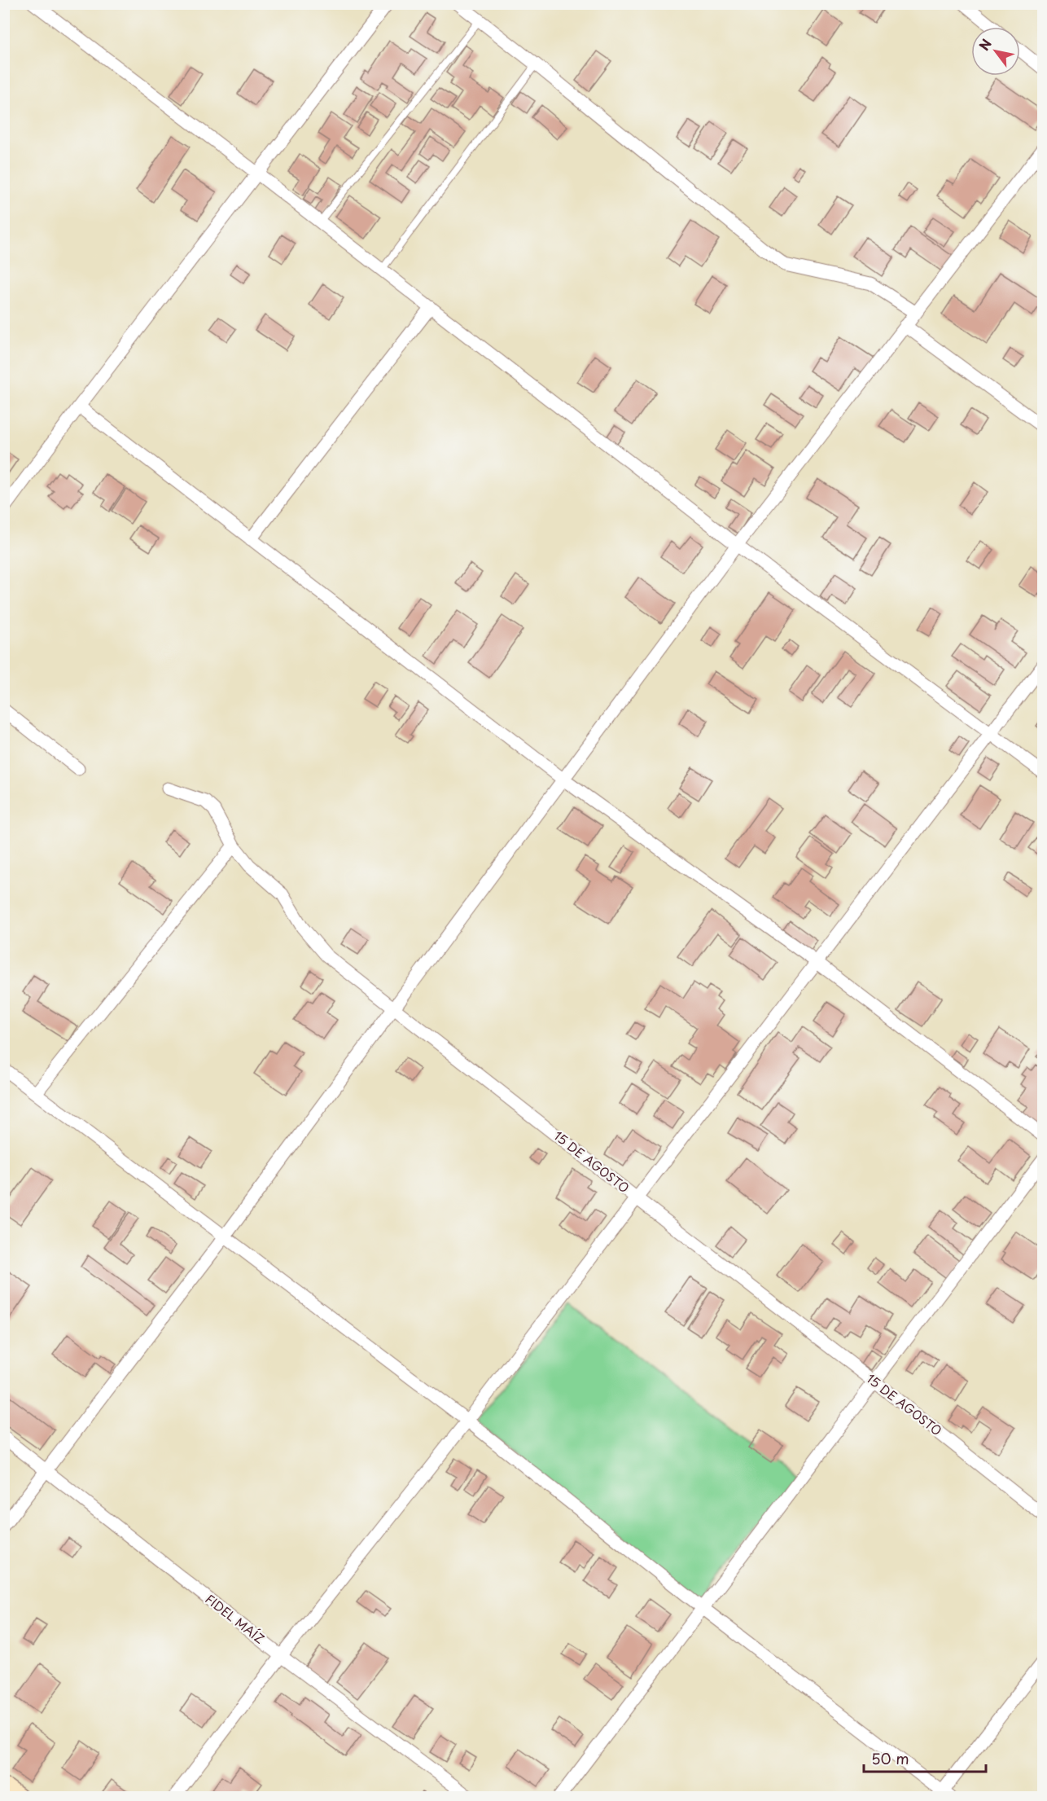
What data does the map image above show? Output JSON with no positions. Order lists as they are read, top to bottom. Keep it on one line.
{"streets":{"street":["15 DE AGOSTO","FIDEL MAÍZ"]},"scale_bar":"50 m","north":"top left"}
